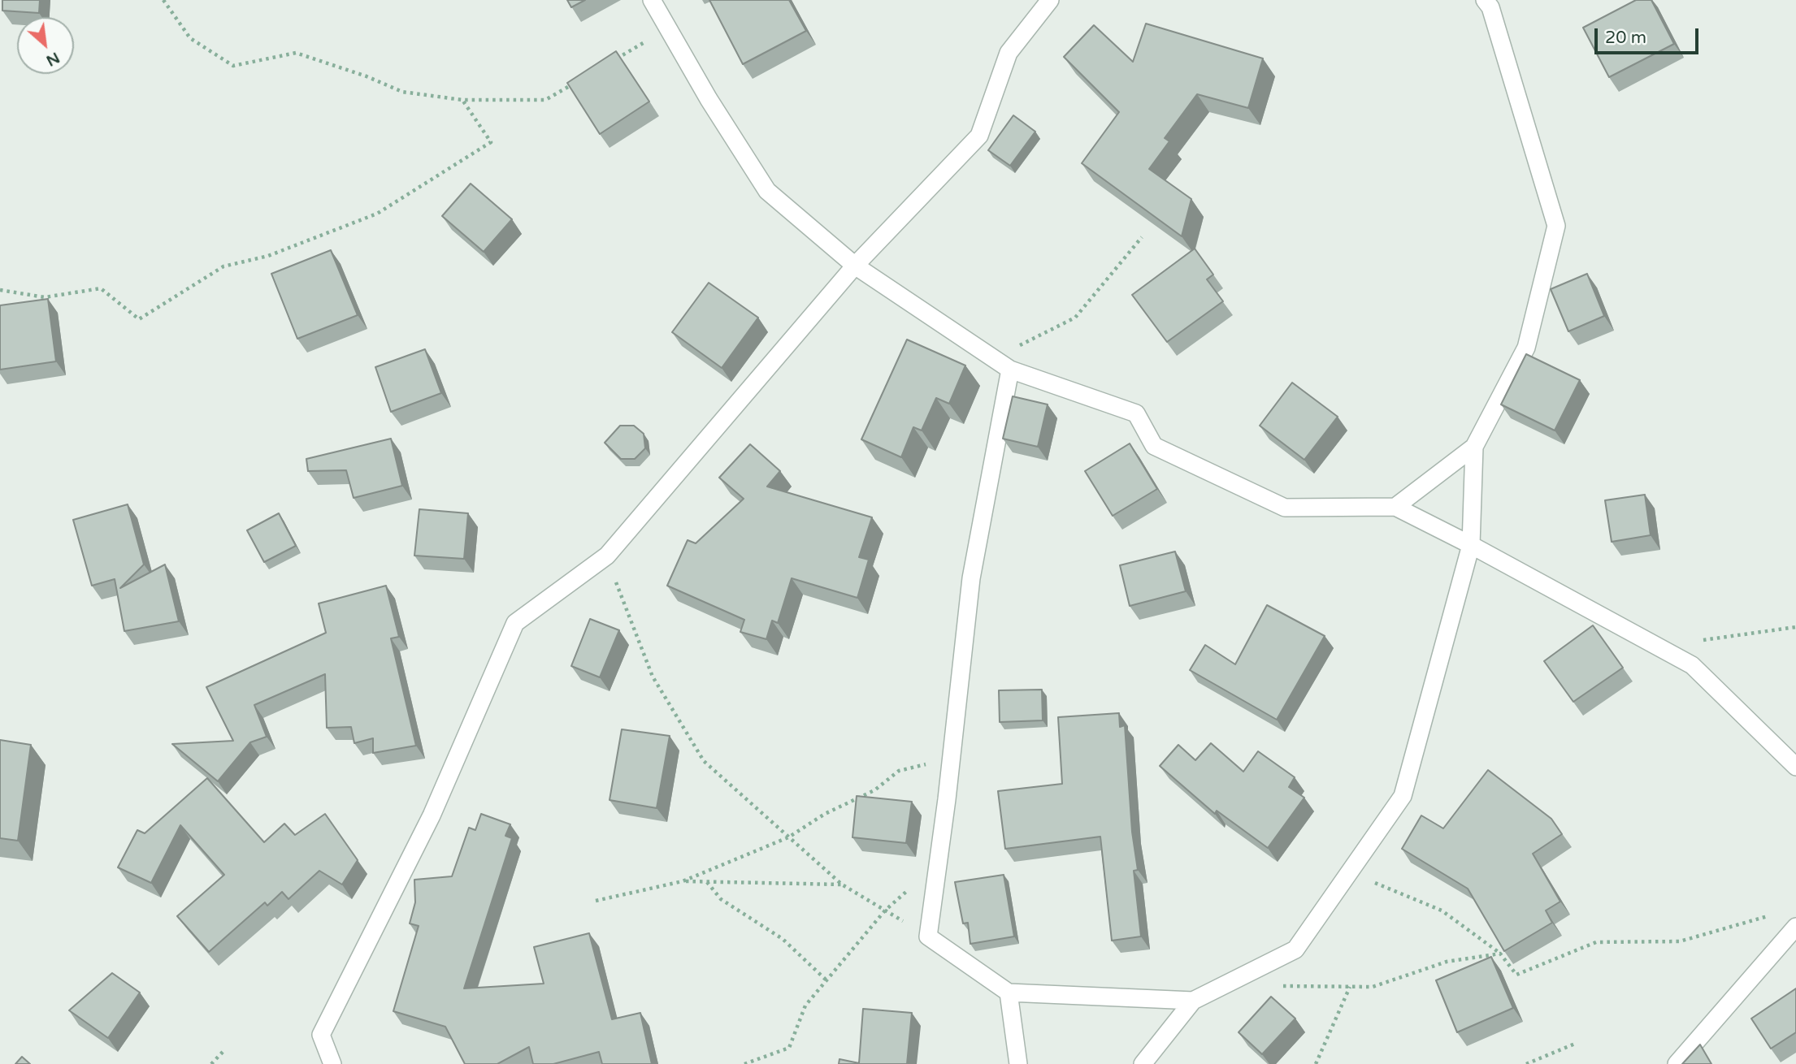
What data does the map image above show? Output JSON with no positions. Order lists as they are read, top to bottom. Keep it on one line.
{"scale_bar":"20 m","north":"bottom right"}
